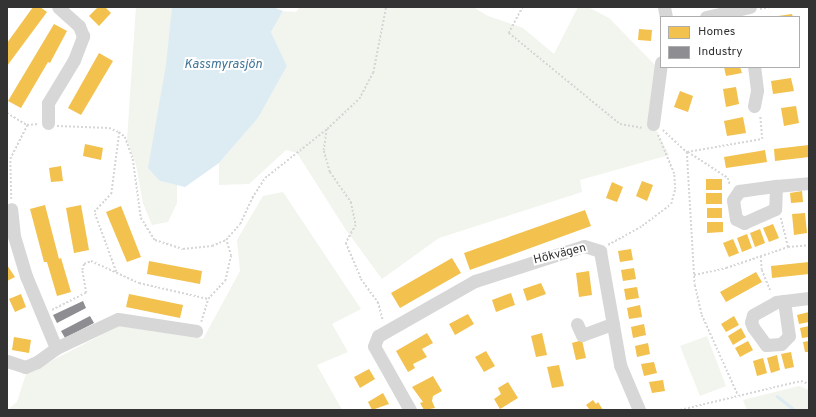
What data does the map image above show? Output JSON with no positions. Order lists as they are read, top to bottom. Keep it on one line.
{"streets":{"street":["Hökvägen"]},"water":["Kassmyrasjön"],"legend":["Homes","Industry"]}
